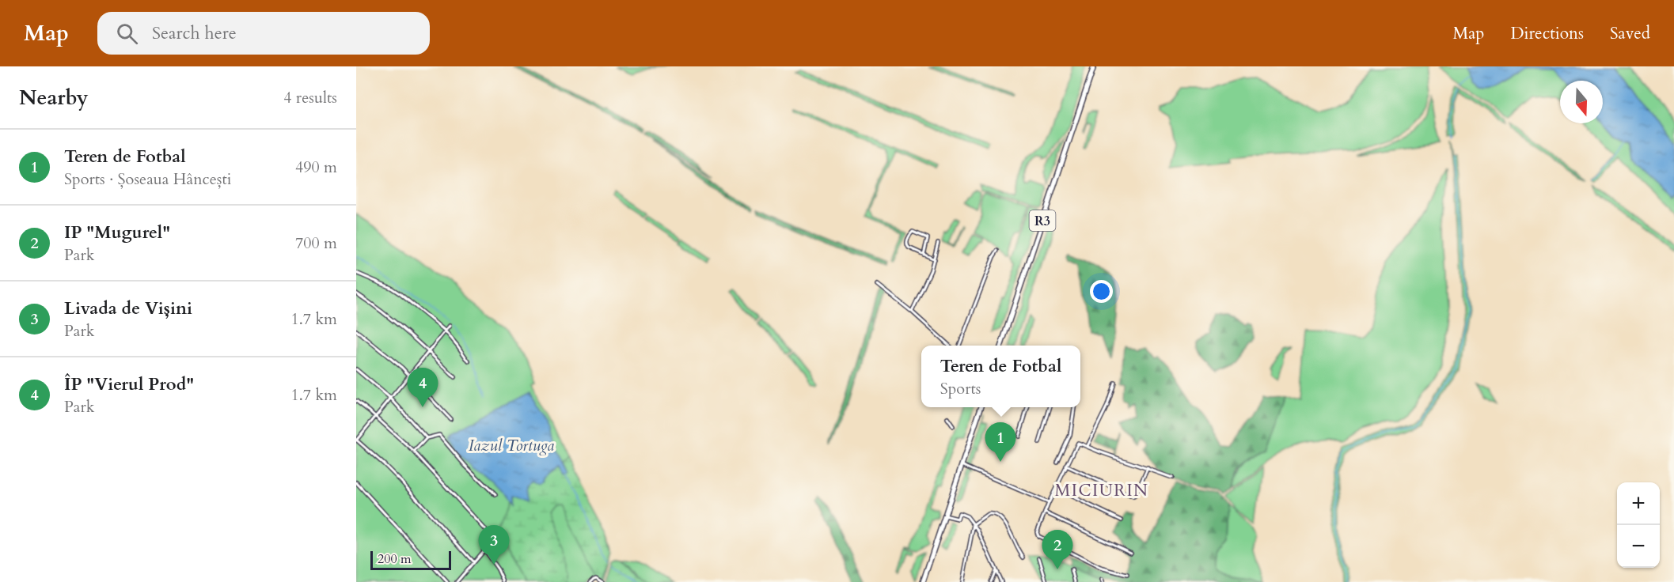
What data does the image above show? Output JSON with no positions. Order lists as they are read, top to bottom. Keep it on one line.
{"streets":{"highway":["R3"]},"districts":["MICIURIN"],"water":["Iazul Tortuga"],"scale_bar":"200 m","north":"bottom","page":{"header":"Map","search":"Search here","nav":["Map","Directions","Saved"],"heading":["Nearby","4 results"],"list":[{"mark":"1","name":"Teren de Fotbal","note":"Sports · Șoseaua Hâncești","value":"490 m"},{"mark":"2","name":"IP \"Mugurel\"","note":"Park","value":"700 m"},{"mark":"3","name":"Livada de Vișini","note":"Park","value":"1.7 km"},{"mark":"4","name":"ÎP \"Vierul Prod\"","note":"Park","value":"1.7 km"}],"popup":["Teren de Fotbal","Sports"],"pins":["4","1","3","2"],"map_buttons":["+","−"],"scale":"200 m"}}
